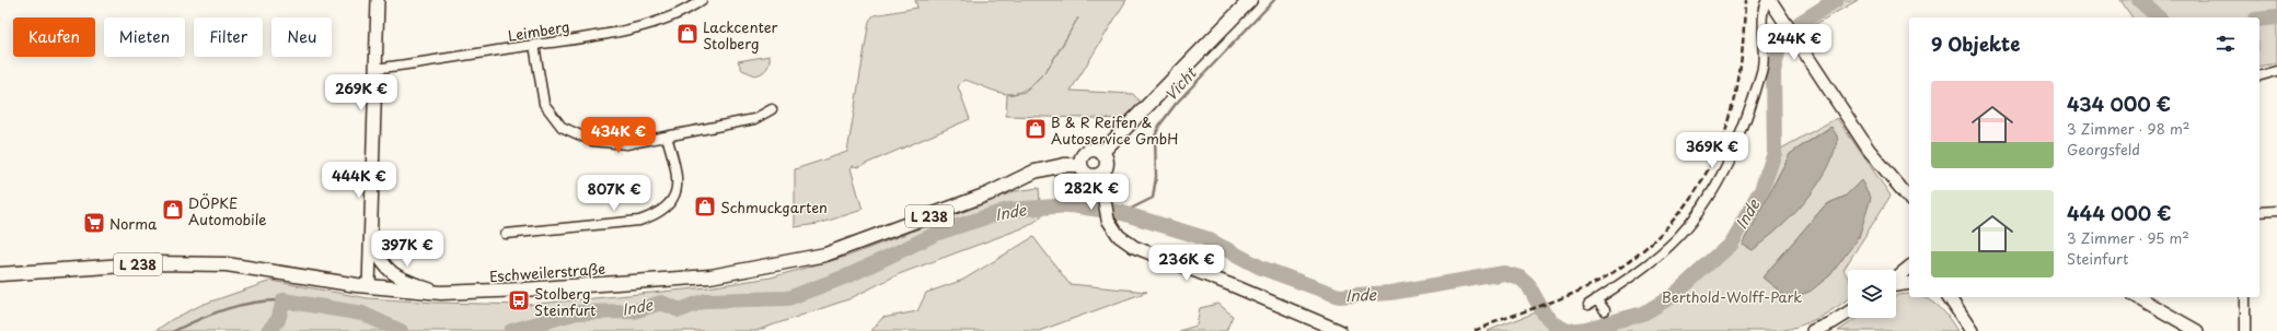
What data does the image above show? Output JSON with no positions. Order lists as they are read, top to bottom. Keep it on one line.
{"streets":{"main road":["L 238","Eschweilerstraße"],"street":["Leimberg"]},"water":["Vicht","Inde"],"parks":["Berthold-Wolff-Park"],"places":{"shop":["Lackcenter Stolberg","B & R Reifen & Autoservice GmbH","Schmuckgarten","DÖPKE Automobile"],"supermarket":["Norma"],"bus stop":["Stolberg Steinfurt"]},"page":{"chip":["Kaufen","Mieten","Filter","Neu"],"heading":"9 Objekte","price":["244K €","269K €","434K €","369K €","444K €","282K €","807K €","397K €","236K €"],"list":[{"name":"434 000 €","note":"3 Zimmer · 98 m² · Georgsfeld"},{"name":"444 000 €","note":"3 Zimmer · 95 m² · Steinfurt"}]}}
